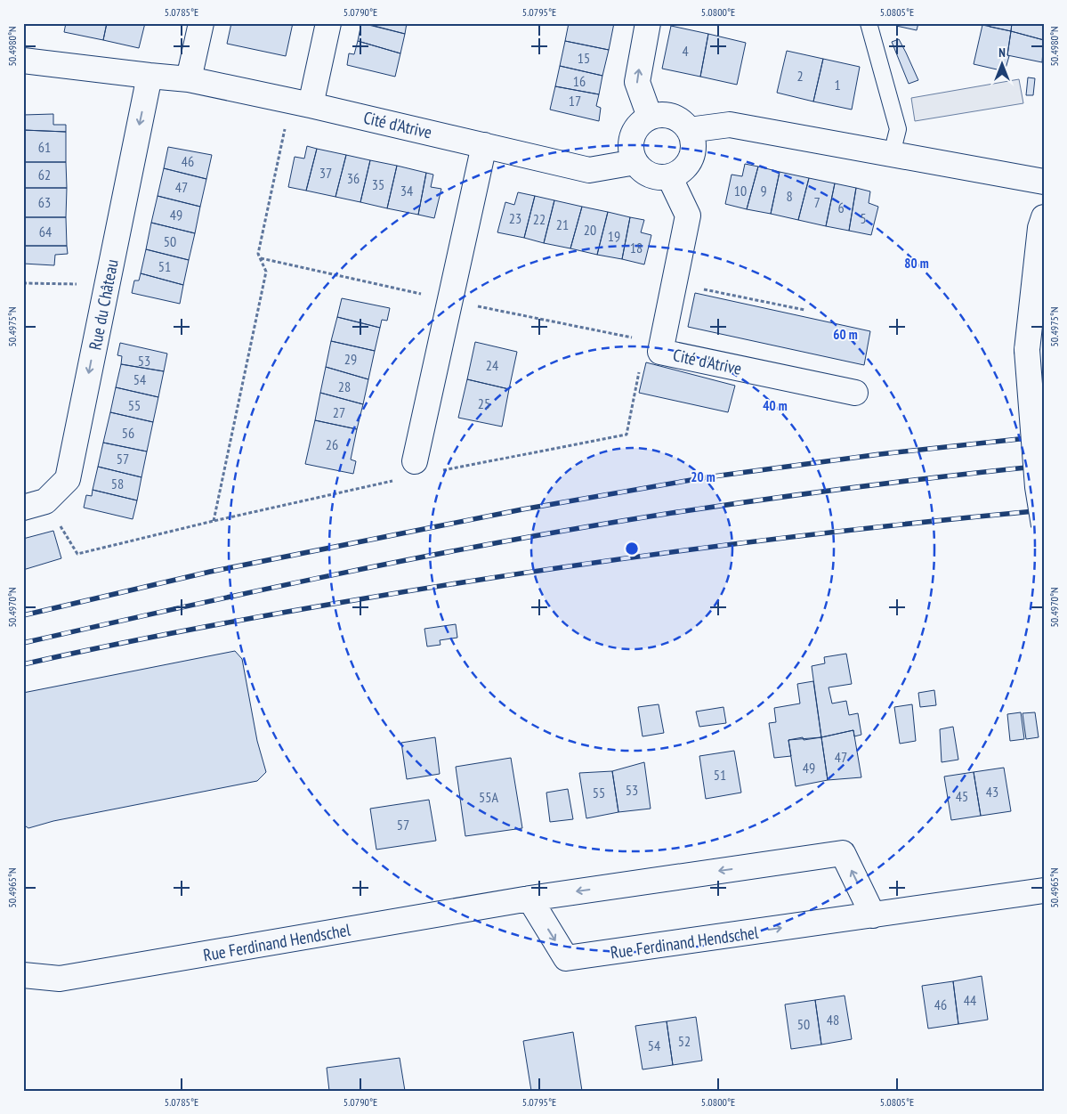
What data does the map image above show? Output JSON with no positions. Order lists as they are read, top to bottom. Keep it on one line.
{"streets":{"street":["Cité d'Atrive","Rue du Château","Rue Ferdinand Hendschel"]},"crossings":[["Cité d'Atrive","Rue du Château"]],"one_way":["Rue du Château"],"house_numbers":["4","15","2","16","1","17","61","46","37","62","36","35","47","34","10","9","8","63","7","6","49","23","5","22","21","20","64","19","50","18","51","29","53","24","54","28","25","55","27","56","26","57","58","47","49","51","53","43","55","45","55A","57","44","46","48","50","52","54"],"north":"top","coordinates":["5.0785°E","5.0790°E","5.0795°E","5.0800°E","5.0805°E","50.4980°N","50.4975°N","50.4970°N","50.4965°N"],"rings":["80 m","60 m","40 m","20 m"]}
